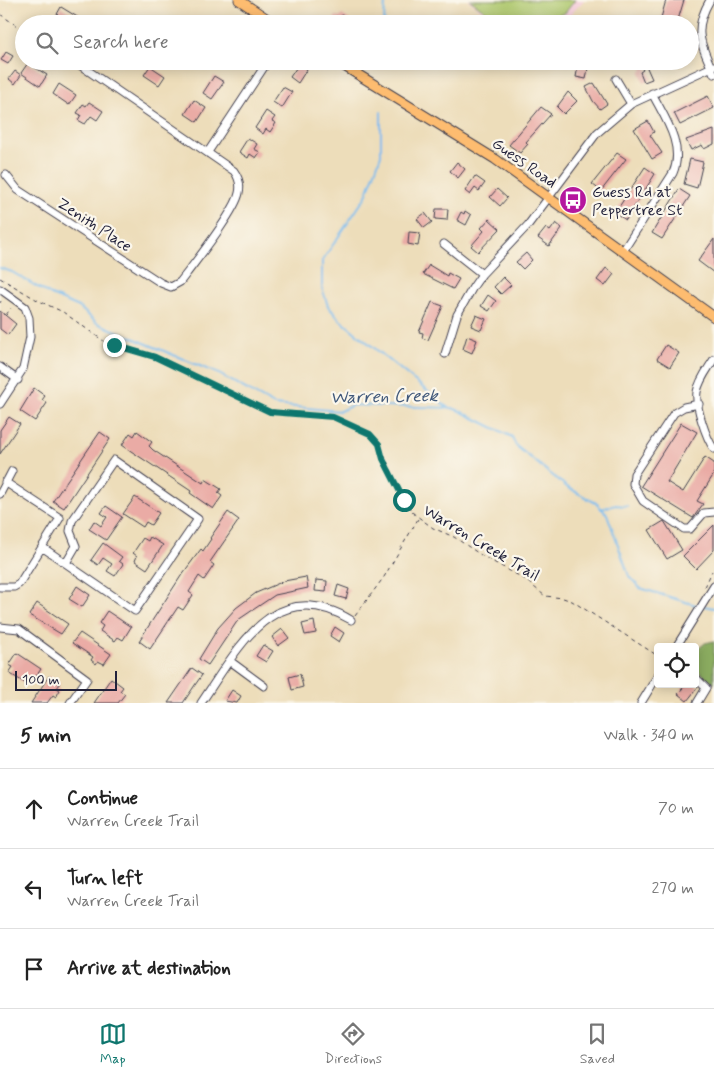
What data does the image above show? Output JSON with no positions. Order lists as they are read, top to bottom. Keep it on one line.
{"streets":{"main road":["Guess Road"],"street":["Zenith Place"],"path":["Warren Creek Trail"]},"water":["Warren Creek"],"places":{"bus stop":["Guess Rd at Peppertree St"]},"scale_bar":"100 m","page":{"search":"Search here","scale":"100 m","heading":["5 min","Walk · 340 m"],"list":[["Continue","Warren Creek Trail","70 m"],["Turn left","Warren Creek Trail","270 m"],"Arrive at destination"],"nav":["Map","Directions","Saved"]}}
